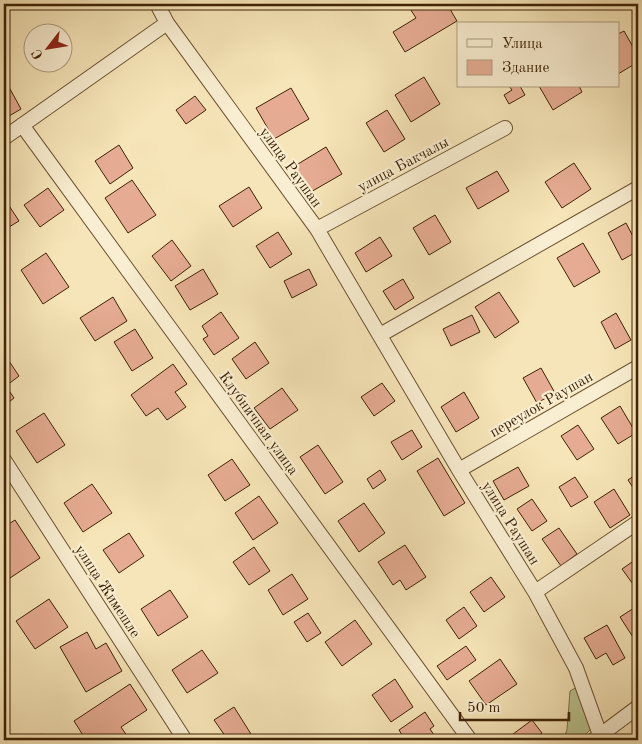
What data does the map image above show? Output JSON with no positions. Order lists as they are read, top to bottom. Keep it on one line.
{"streets":{"street":["улица Бакчалы","улица Раушан","переулок Раушан","Клубничная улица","улица Жимешле"]},"crossings":[["улица Бакчалы","улица Раушан"],["улица Раушан","переулок Раушан"]],"legend":["Улица","Здание"],"scale_bar":"50 m","north":"bottom left"}
